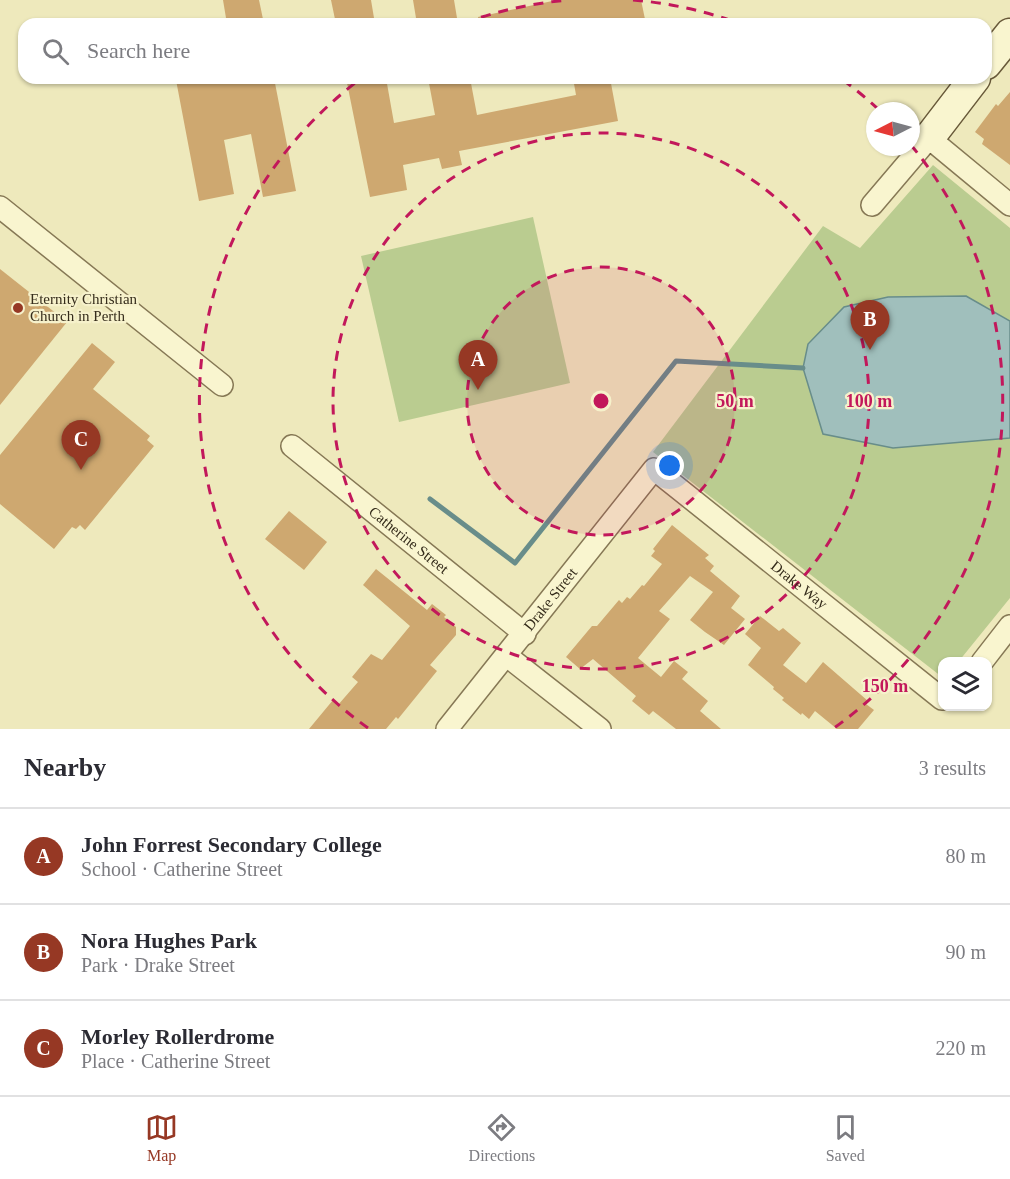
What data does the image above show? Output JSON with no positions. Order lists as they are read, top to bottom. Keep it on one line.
{"streets":{"street":["Catherine Street","Drake Way","Drake Street"]},"crossings":[["Catherine Street","Drake Street"],["Drake Way","Drake Street"]],"places":["Eternity Christian Church in Perth"],"north":"left","page":{"search":"Search here","pins":["B","A","C"],"heading":["Nearby","3 results"],"list":[{"mark":"A","name":"John Forrest Secondary College","note":"School · Catherine Street","value":"80 m"},{"mark":"B","name":"Nora Hughes Park","note":"Park · Drake Street","value":"90 m"},{"mark":"C","name":"Morley Rollerdrome","note":"Place · Catherine Street","value":"220 m"}],"nav":["Map","Directions","Saved"]},"rings":["50 m","100 m","150 m"]}
